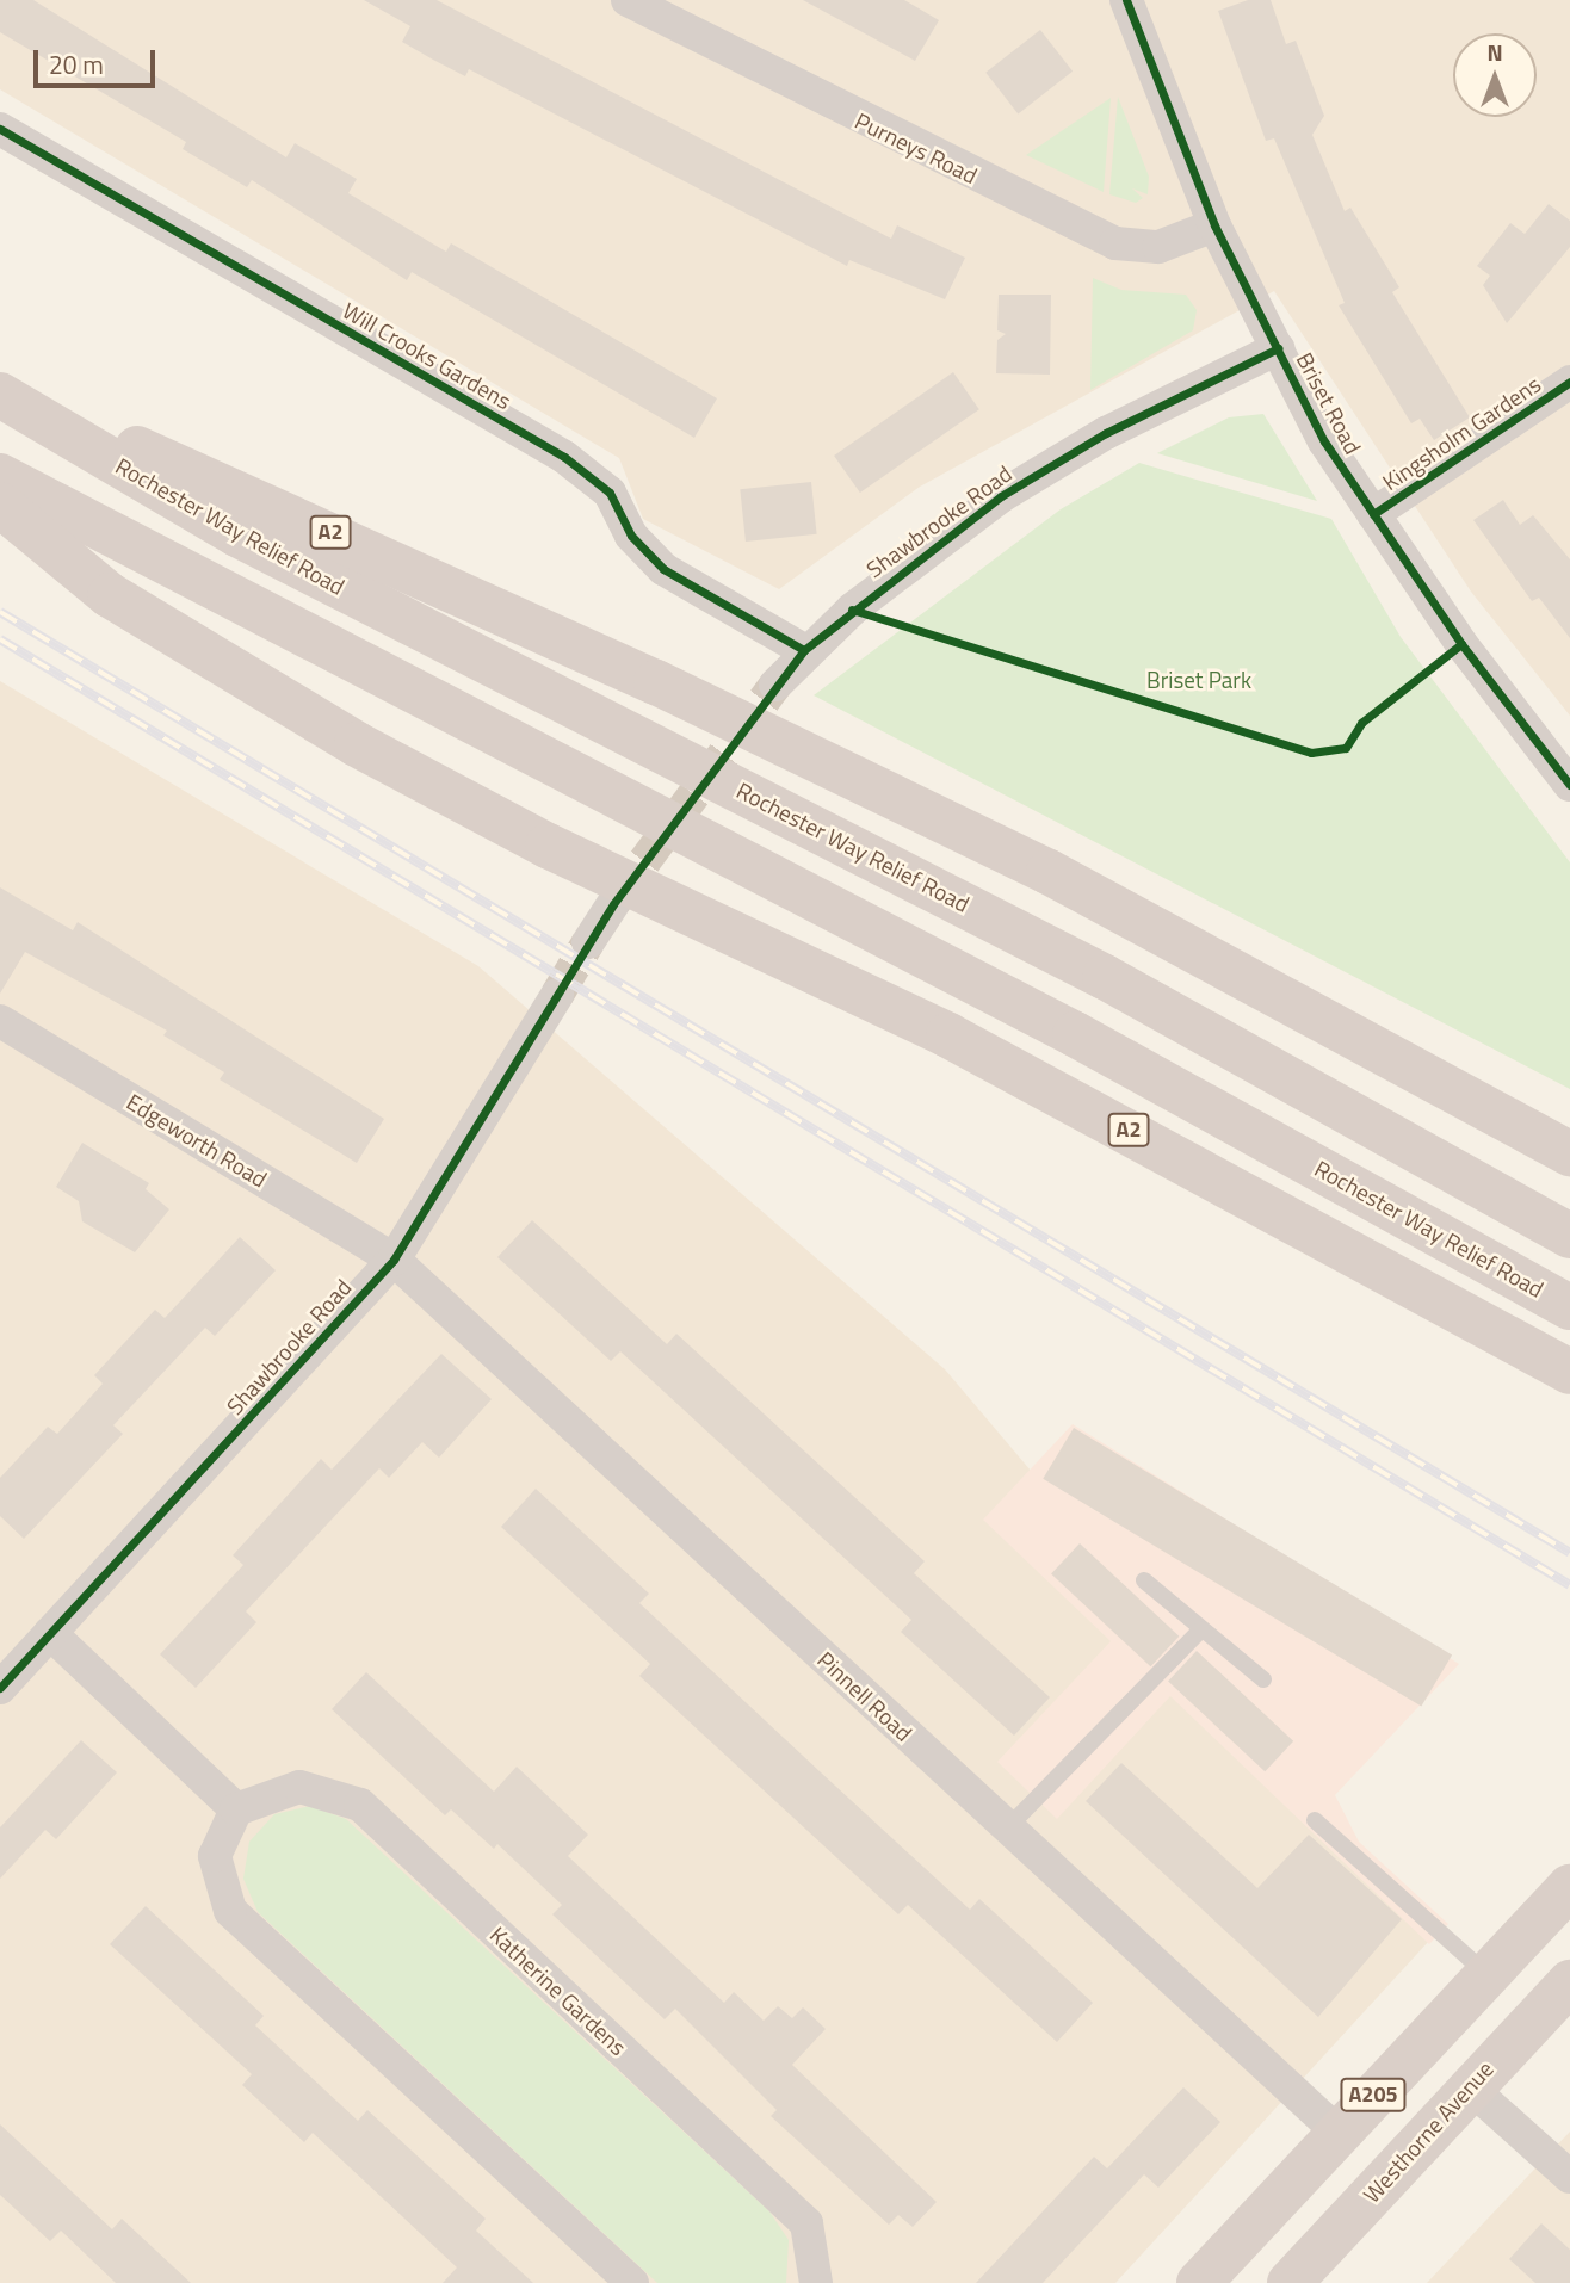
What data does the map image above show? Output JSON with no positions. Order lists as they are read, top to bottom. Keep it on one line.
{"streets":{"highway":["Rochester Way Relief Road","A2","A205","Westhorne Avenue"],"street":["Purneys Road","Will Crooks Gardens","Briset Road","Kingsholm Gardens","Shawbrooke Road","Edgeworth Road","Pinnell Road","Katherine Gardens"]},"crossings":[["Purneys Road","Briset Road"],["Will Crooks Gardens","Shawbrooke Road"],["Briset Road","Kingsholm Gardens"],["Briset Road","Shawbrooke Road"],["Shawbrooke Road","Edgeworth Road"],["Shawbrooke Road","Pinnell Road"],["Rochester Way Relief Road","A2"],["Edgeworth Road","Pinnell Road"],["Pinnell Road","A205"]],"parks":["Briset Park"],"scale_bar":"20 m","north":"top"}
